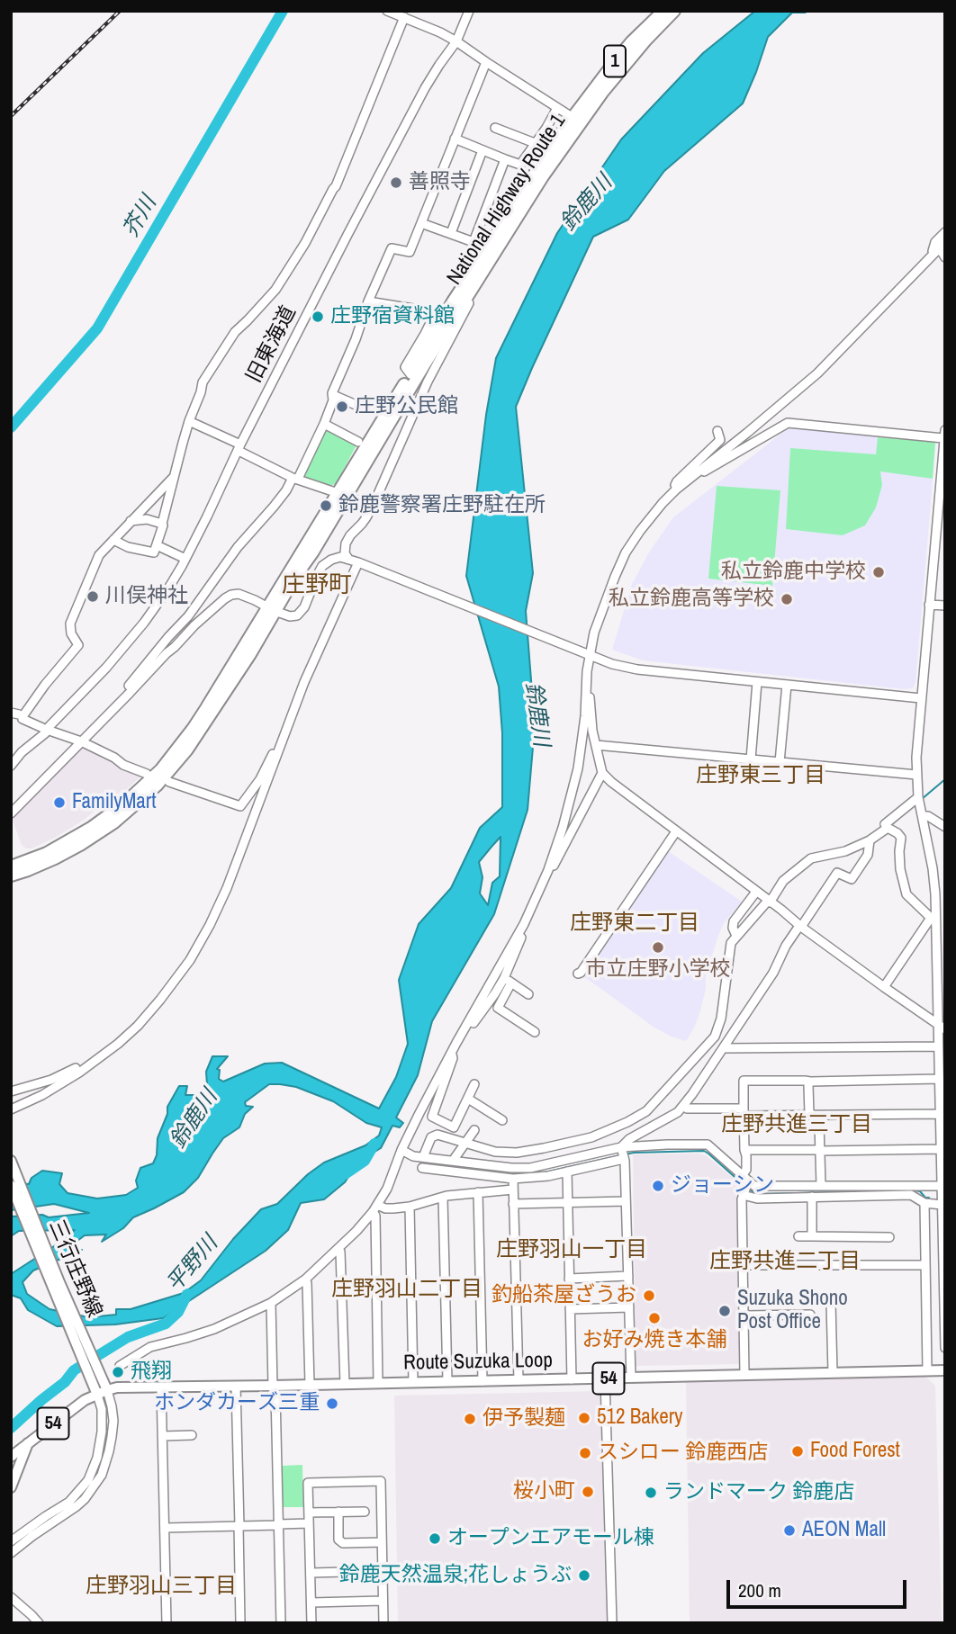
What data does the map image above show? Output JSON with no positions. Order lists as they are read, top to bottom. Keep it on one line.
{"streets":{"highway":["1","National Highway Route 1"],"main road":["三行庄野線","Route Suzuka Loop","54"],"street":["旧東海道"]},"crossings":[["三行庄野線","Route Suzuka Loop"],["Route Suzuka Loop","54"]],"districts":["庄野町","庄野東三丁目","庄野東二丁目","庄野共進三丁目","庄野羽山一丁目","庄野共進二丁目","庄野羽山二丁目","庄野羽山三丁目"],"water":["鈴鹿川","芥川","平野川"],"places":["善照寺","庄野宿資料館","庄野公民館","鈴鹿警察署庄野駐在所","私立鈴鹿中学校","川俣神社","私立鈴鹿高等学校","FamilyMart","市立庄野小学校","ジョーシン","釣船茶屋ざうお","Suzuka Shono Post Office","お好み焼き本舗","飛翔","ホンダカーズ三重","512 Bakery","伊予製麺","Food Forest","スシロー 鈴鹿西店","桜小町","ランドマーク 鈴鹿店","AEON Mall","オープンエアモール棟","鈴鹿天然温泉;花しょうぶ"],"scale_bar":"200 m"}
